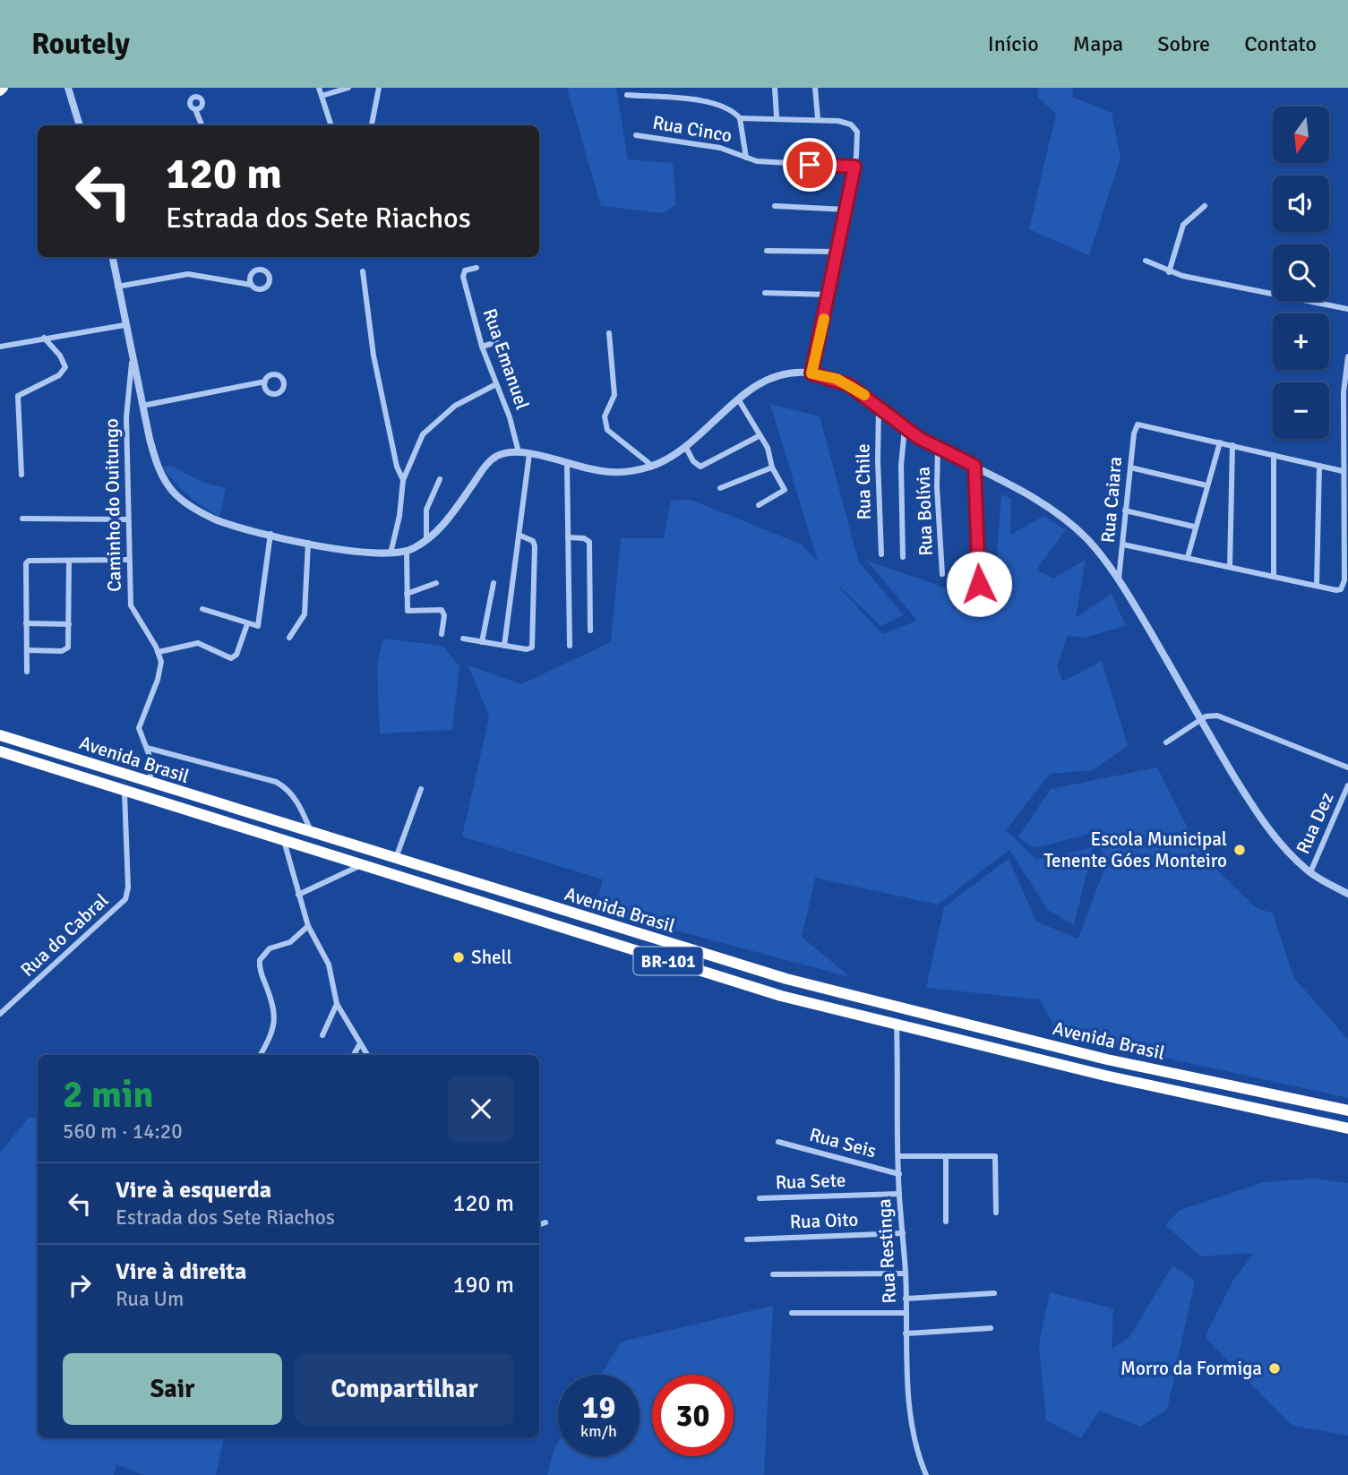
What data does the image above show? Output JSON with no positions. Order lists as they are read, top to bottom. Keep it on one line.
{"streets":{"highway":["Avenida Brasil","BR-101"],"street":["Rua Cinco","Rua Emanuel","Rua Chile","Rua Caiara","Caminho do Ouitungo","Rua Bolívia","Rua Dez","Rua do Cabral","Rua Seis","Rua Sete","Rua Oito","Rua Restinga"]},"crossings":[["Avenida Brasil","Rua do Cabral"],["Avenida Brasil","Rua Restinga"],["Rua Seis","Rua Restinga"],["Rua Sete","Rua Restinga"],["Rua Oito","Rua Restinga"]],"places":["Escola Municipal Tenente Góes Monteiro","Shell","Morro da Formiga"],"north":"bottom","page":{"header":"Routely","nav":["Início","Mapa","Sobre","Contato"],"map_buttons":["+","−"],"turn":["120 m","Estrada dos Sete Riachos"],"heading":["2 min","560 m · 14:20"],"list":[{"name":"Vire à esquerda","note":"Estrada dos Sete Riachos","value":"120 m"},{"name":"Vire à direita","note":"Rua Um","value":"190 m"}],"buttons":["Sair","Compartilhar"],"speed":"19 km/h","limit":"30"}}
